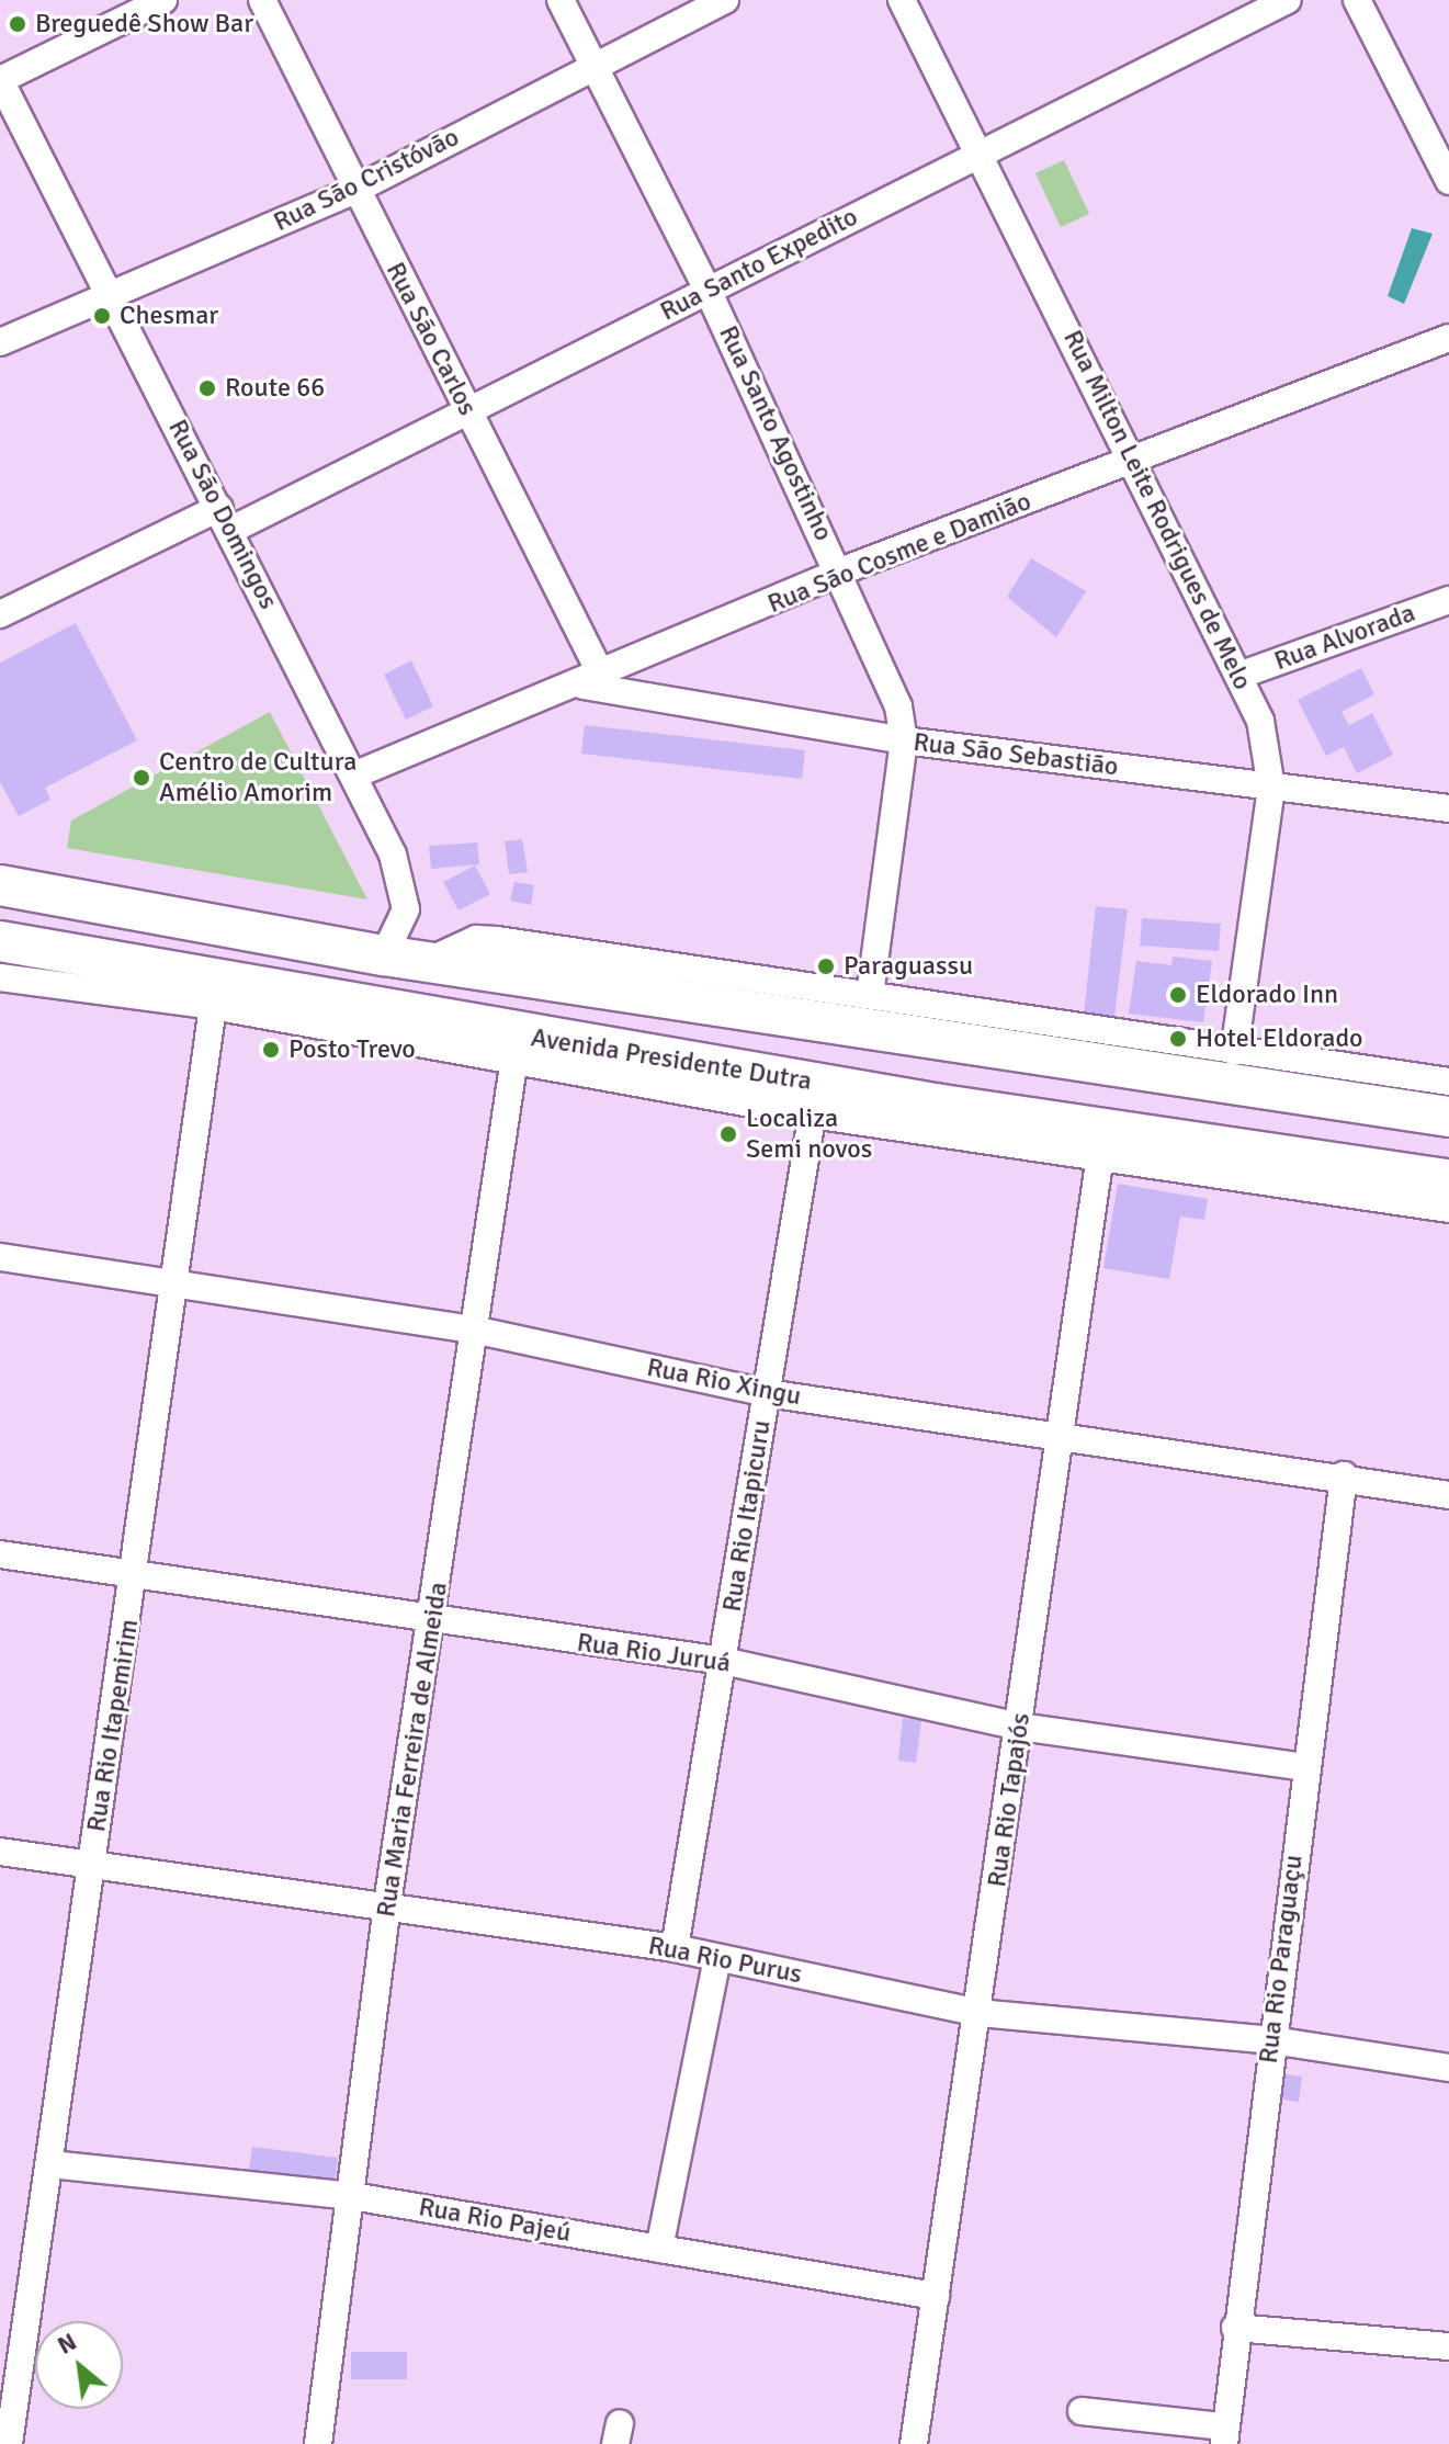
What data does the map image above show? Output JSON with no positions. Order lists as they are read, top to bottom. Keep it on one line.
{"streets":{"highway":["Avenida Presidente Dutra"],"street":["Rua São Cristóvão","Rua Santo Expedito","Rua São Carlos","Rua Santo Agostinho","Rua Milton Leite Rodrigues de Melo","Rua São Domingos","Rua São Cosme e Damião","Rua Alvorada","Rua São Sebastião","Rua Rio Xingu","Rua Rio Itapicuru","Rua Rio Juruá","Rua Rio Itapemirim","Rua Maria Ferreira de Almeida","Rua Rio Tapajós","Rua Rio Paraguaçu","Rua Rio Purus","Rua Rio Pajeú"]},"crossings":[["Rua São Cristóvão","Rua São Carlos"],["Rua São Cristóvão","Rua Santo Agostinho"],["Rua São Cristóvão","Rua São Domingos"],["Rua Santo Expedito","Rua São Carlos"],["Rua Santo Expedito","Rua Santo Agostinho"],["Rua Santo Expedito","Rua Milton Leite Rodrigues de Melo"],["Rua Santo Expedito","Rua São Domingos"],["Rua São Carlos","Rua São Cosme e Damião"],["Rua São Carlos","Rua São Sebastião"],["Rua Santo Agostinho","Rua São Cosme e Damião"],["Rua Santo Agostinho","Rua São Sebastião"],["Rua Milton Leite Rodrigues de Melo","Rua São Cosme e Damião"],["Rua Milton Leite Rodrigues de Melo","Rua Alvorada"],["Rua Milton Leite Rodrigues de Melo","Rua São Sebastião"],["Rua São Domingos","Rua São Cosme e Damião"],["Rua São Cosme e Damião","Rua São Sebastião"],["Avenida Presidente Dutra","Rua Rio Itapicuru"],["Avenida Presidente Dutra","Rua Rio Itapemirim"],["Avenida Presidente Dutra","Rua Maria Ferreira de Almeida"],["Avenida Presidente Dutra","Rua Rio Tapajós"],["Rua Rio Xingu","Rua Rio Itapicuru"],["Rua Rio Xingu","Rua Rio Itapemirim"],["Rua Rio Xingu","Rua Maria Ferreira de Almeida"],["Rua Rio Xingu","Rua Rio Tapajós"],["Rua Rio Xingu","Rua Rio Paraguaçu"],["Rua Rio Itapicuru","Rua Rio Juruá"],["Rua Rio Itapicuru","Rua Rio Purus"],["Rua Rio Juruá","Rua Rio Itapemirim"],["Rua Rio Juruá","Rua Maria Ferreira de Almeida"],["Rua Rio Juruá","Rua Rio Tapajós"],["Rua Rio Juruá","Rua Rio Paraguaçu"],["Rua Rio Itapemirim","Rua Rio Purus"],["Rua Rio Itapemirim","Rua Rio Pajeú"],["Rua Maria Ferreira de Almeida","Rua Rio Purus"],["Rua Maria Ferreira de Almeida","Rua Rio Pajeú"],["Rua Rio Tapajós","Rua Rio Purus"],["Rua Rio Tapajós","Rua Rio Pajeú"],["Rua Rio Paraguaçu","Rua Rio Purus"]],"places":["Breguedê Show Bar","Chesmar","Route 66","Centro de Cultura Amélio Amorim","Paraguassu","Eldorado Inn","Hotel Eldorado","Posto Trevo","Localiza Semi novos"],"north":"top left"}
